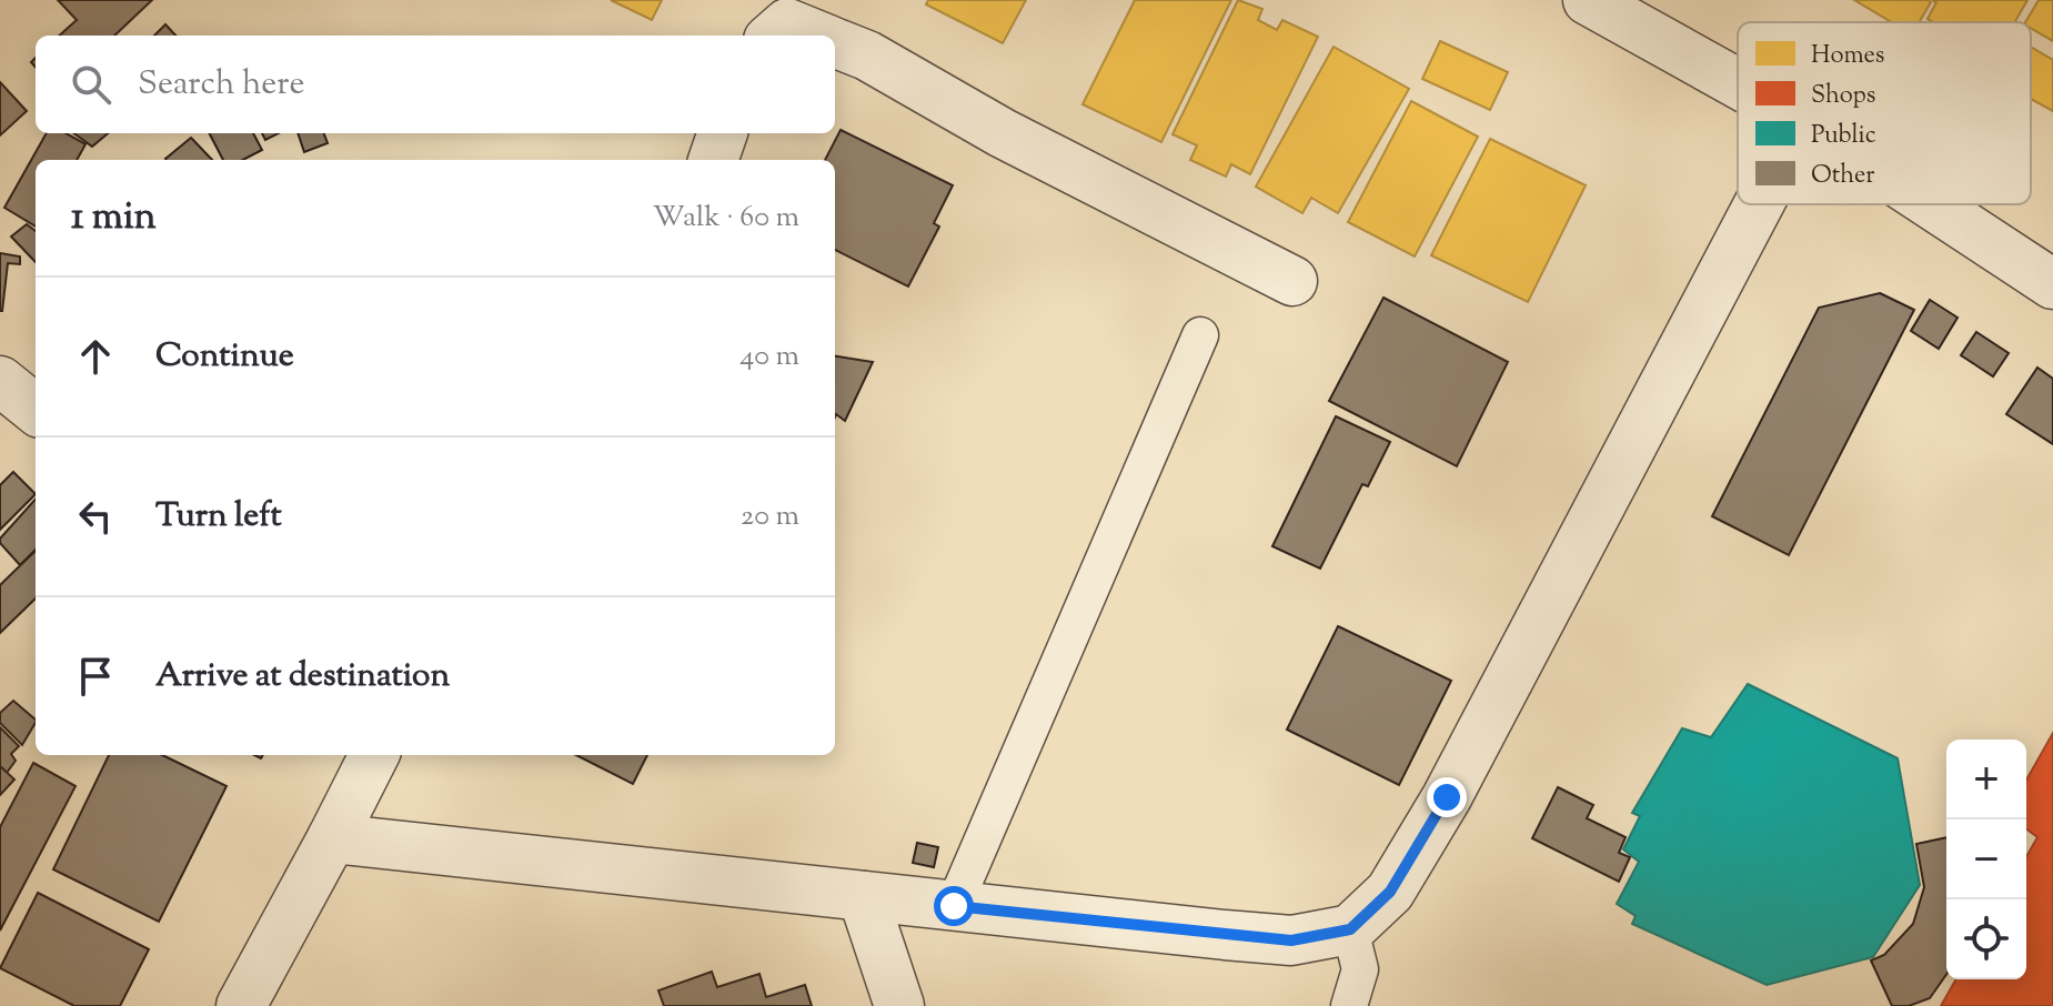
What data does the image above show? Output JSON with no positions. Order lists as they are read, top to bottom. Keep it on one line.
{"legend":["Homes","Shops","Public","Other"],"page":{"search":"Search here","heading":["1 min","Walk · 60 m"],"list":[["Continue","40 m"],["Turn left","20 m"],"Arrive at destination"],"map_buttons":["+","−"]}}
